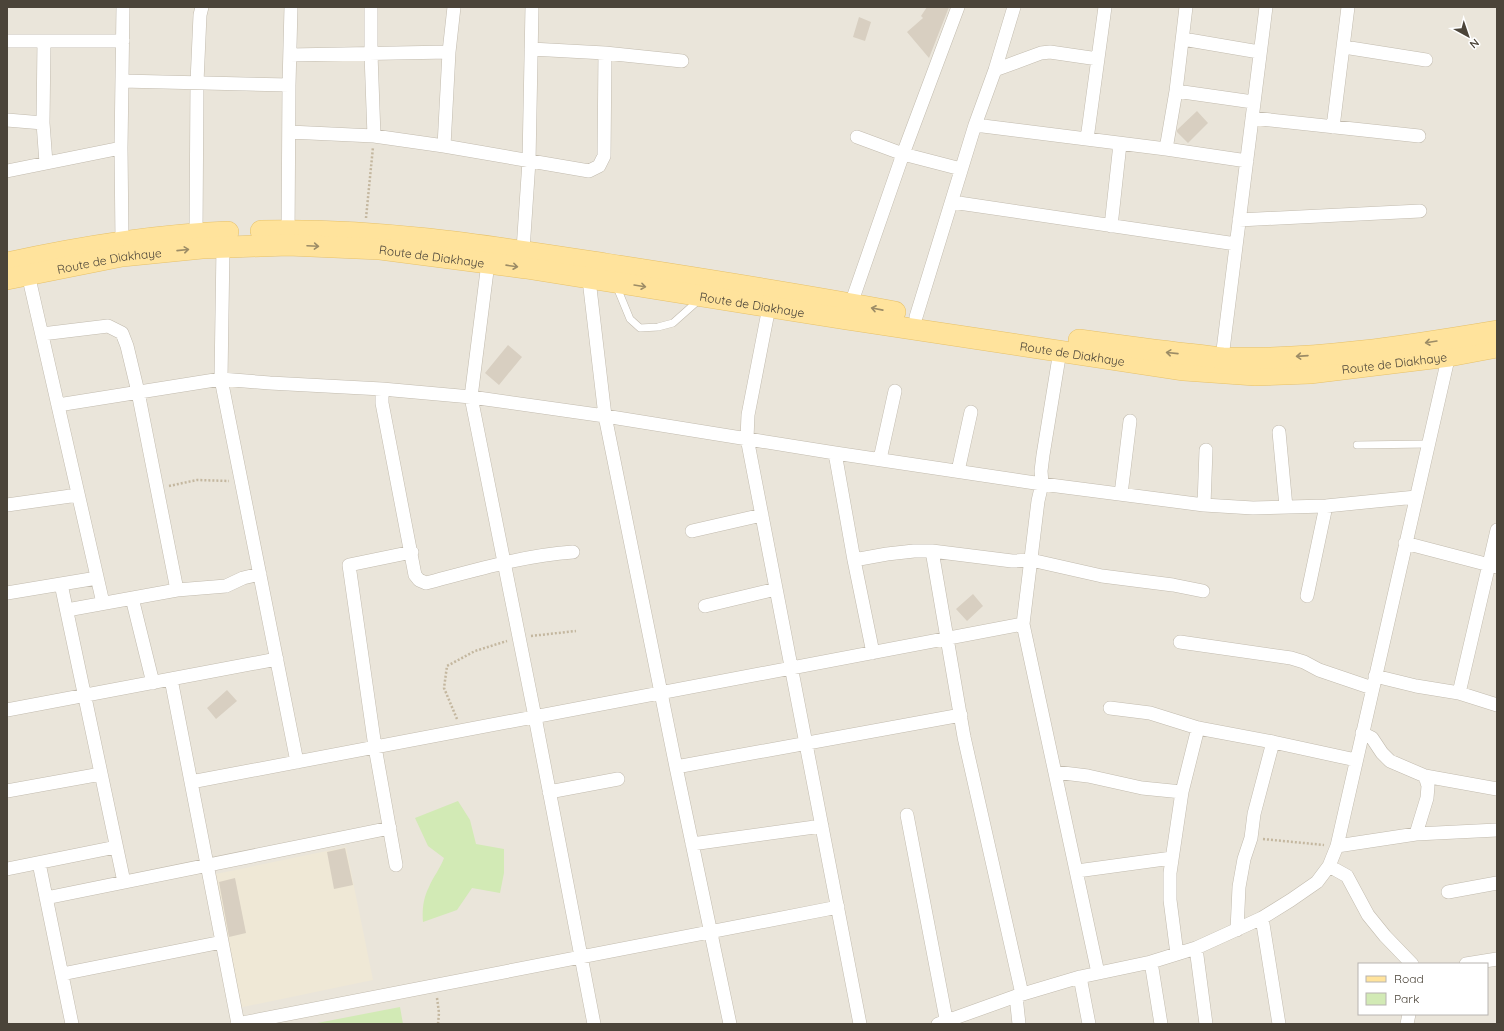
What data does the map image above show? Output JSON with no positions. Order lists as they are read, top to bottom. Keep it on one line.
{"streets":{"main road":["Route de Diakhaye"]},"legend":["Road","Park"],"north":"bottom right"}
